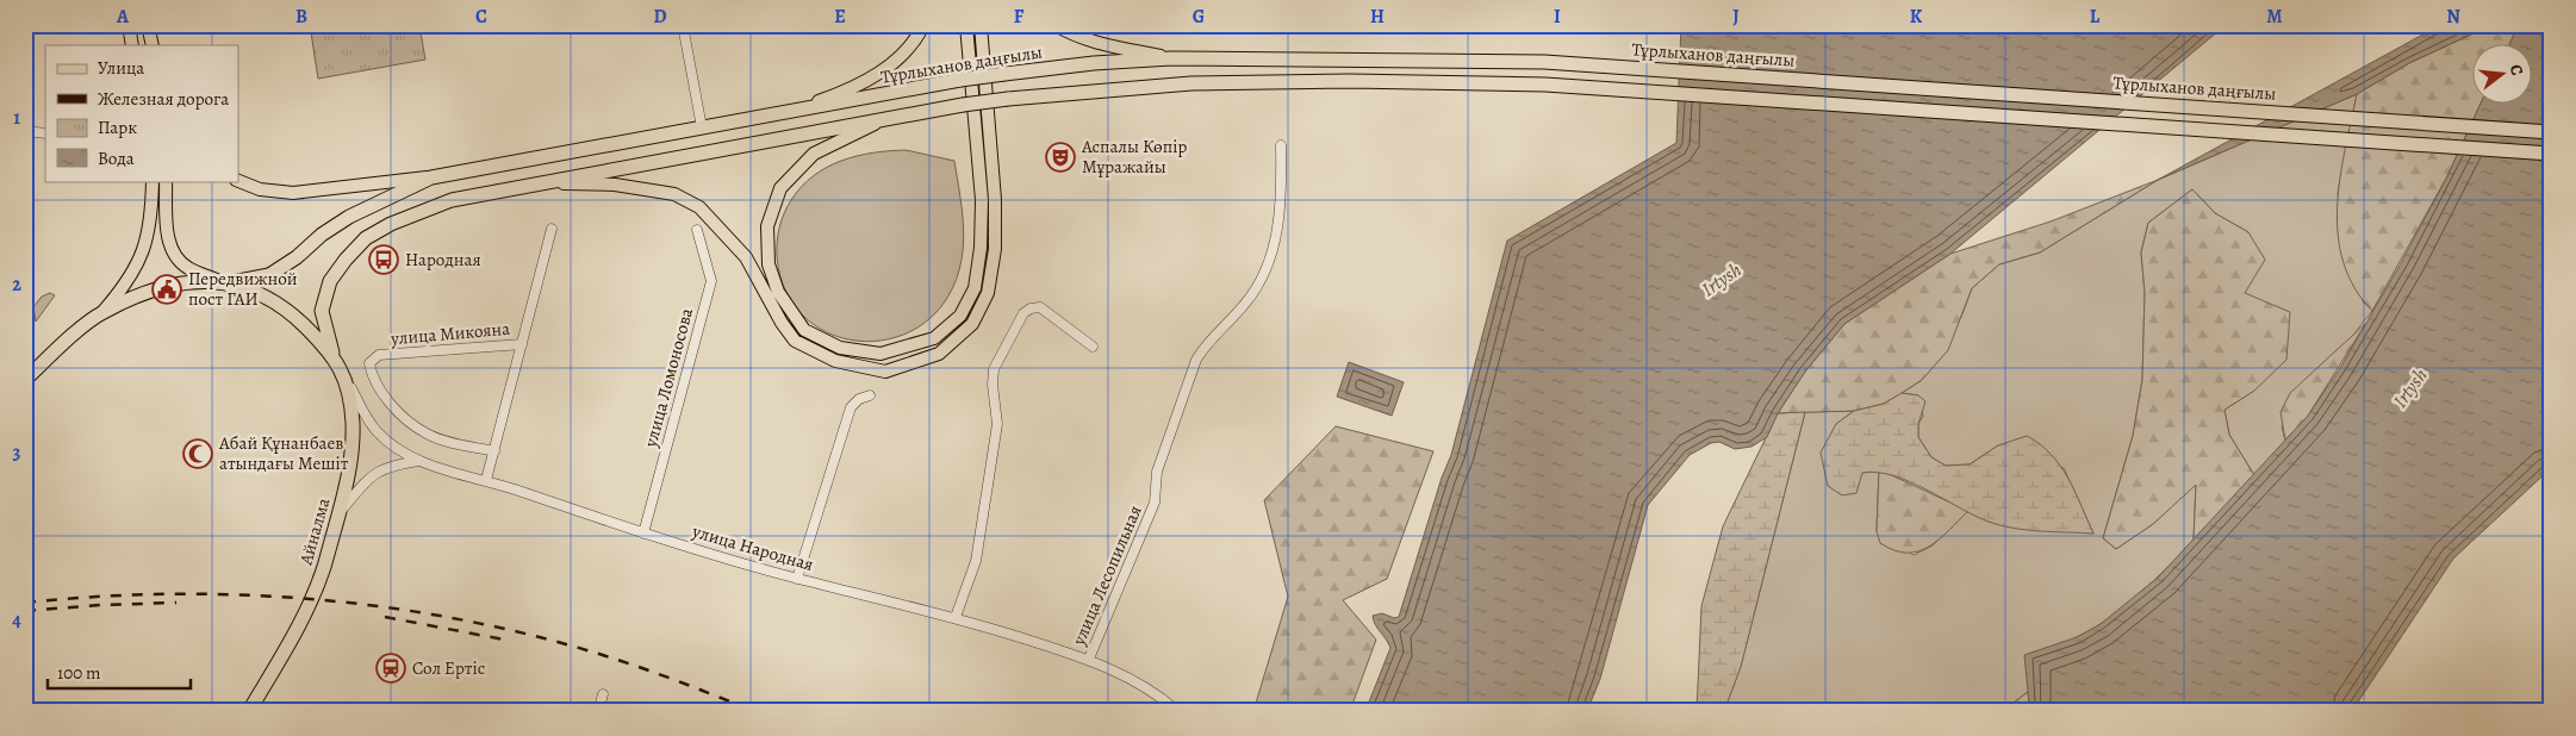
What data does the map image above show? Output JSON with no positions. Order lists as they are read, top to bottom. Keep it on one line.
{"streets":{"highway":["Тұрлыханов даңғылы","Айналма"],"street":["улица Микояна","улица Ломоносова","улица Народная","улица Лесопильная"]},"crossings":[["Тұрлыханов даңғылы","Айналма"],["улица Ломоносова","улица Народная"],["Айналма","улица Народная"],["улица Народная","улица Лесопильная"]],"water":["Irtysh"],"places":{"theatre":["Аспалы Көпір Мұражайы"],"bus stop":["Народная"],"public building":["Передвижной пост ГАИ"],"mosque":["Абай Құнанбаев атындағы Мешіт"],"station":["Сол Ертіс"]},"legend":["Улица","Железная дорога","Парк","Вода"],"scale_bar":"100 m","north":"right","grid":{"columns":["A","B","C","D","E","F","G","H","I","J","K","L","M","N"],"rows":["1","2","3","4"]}}
